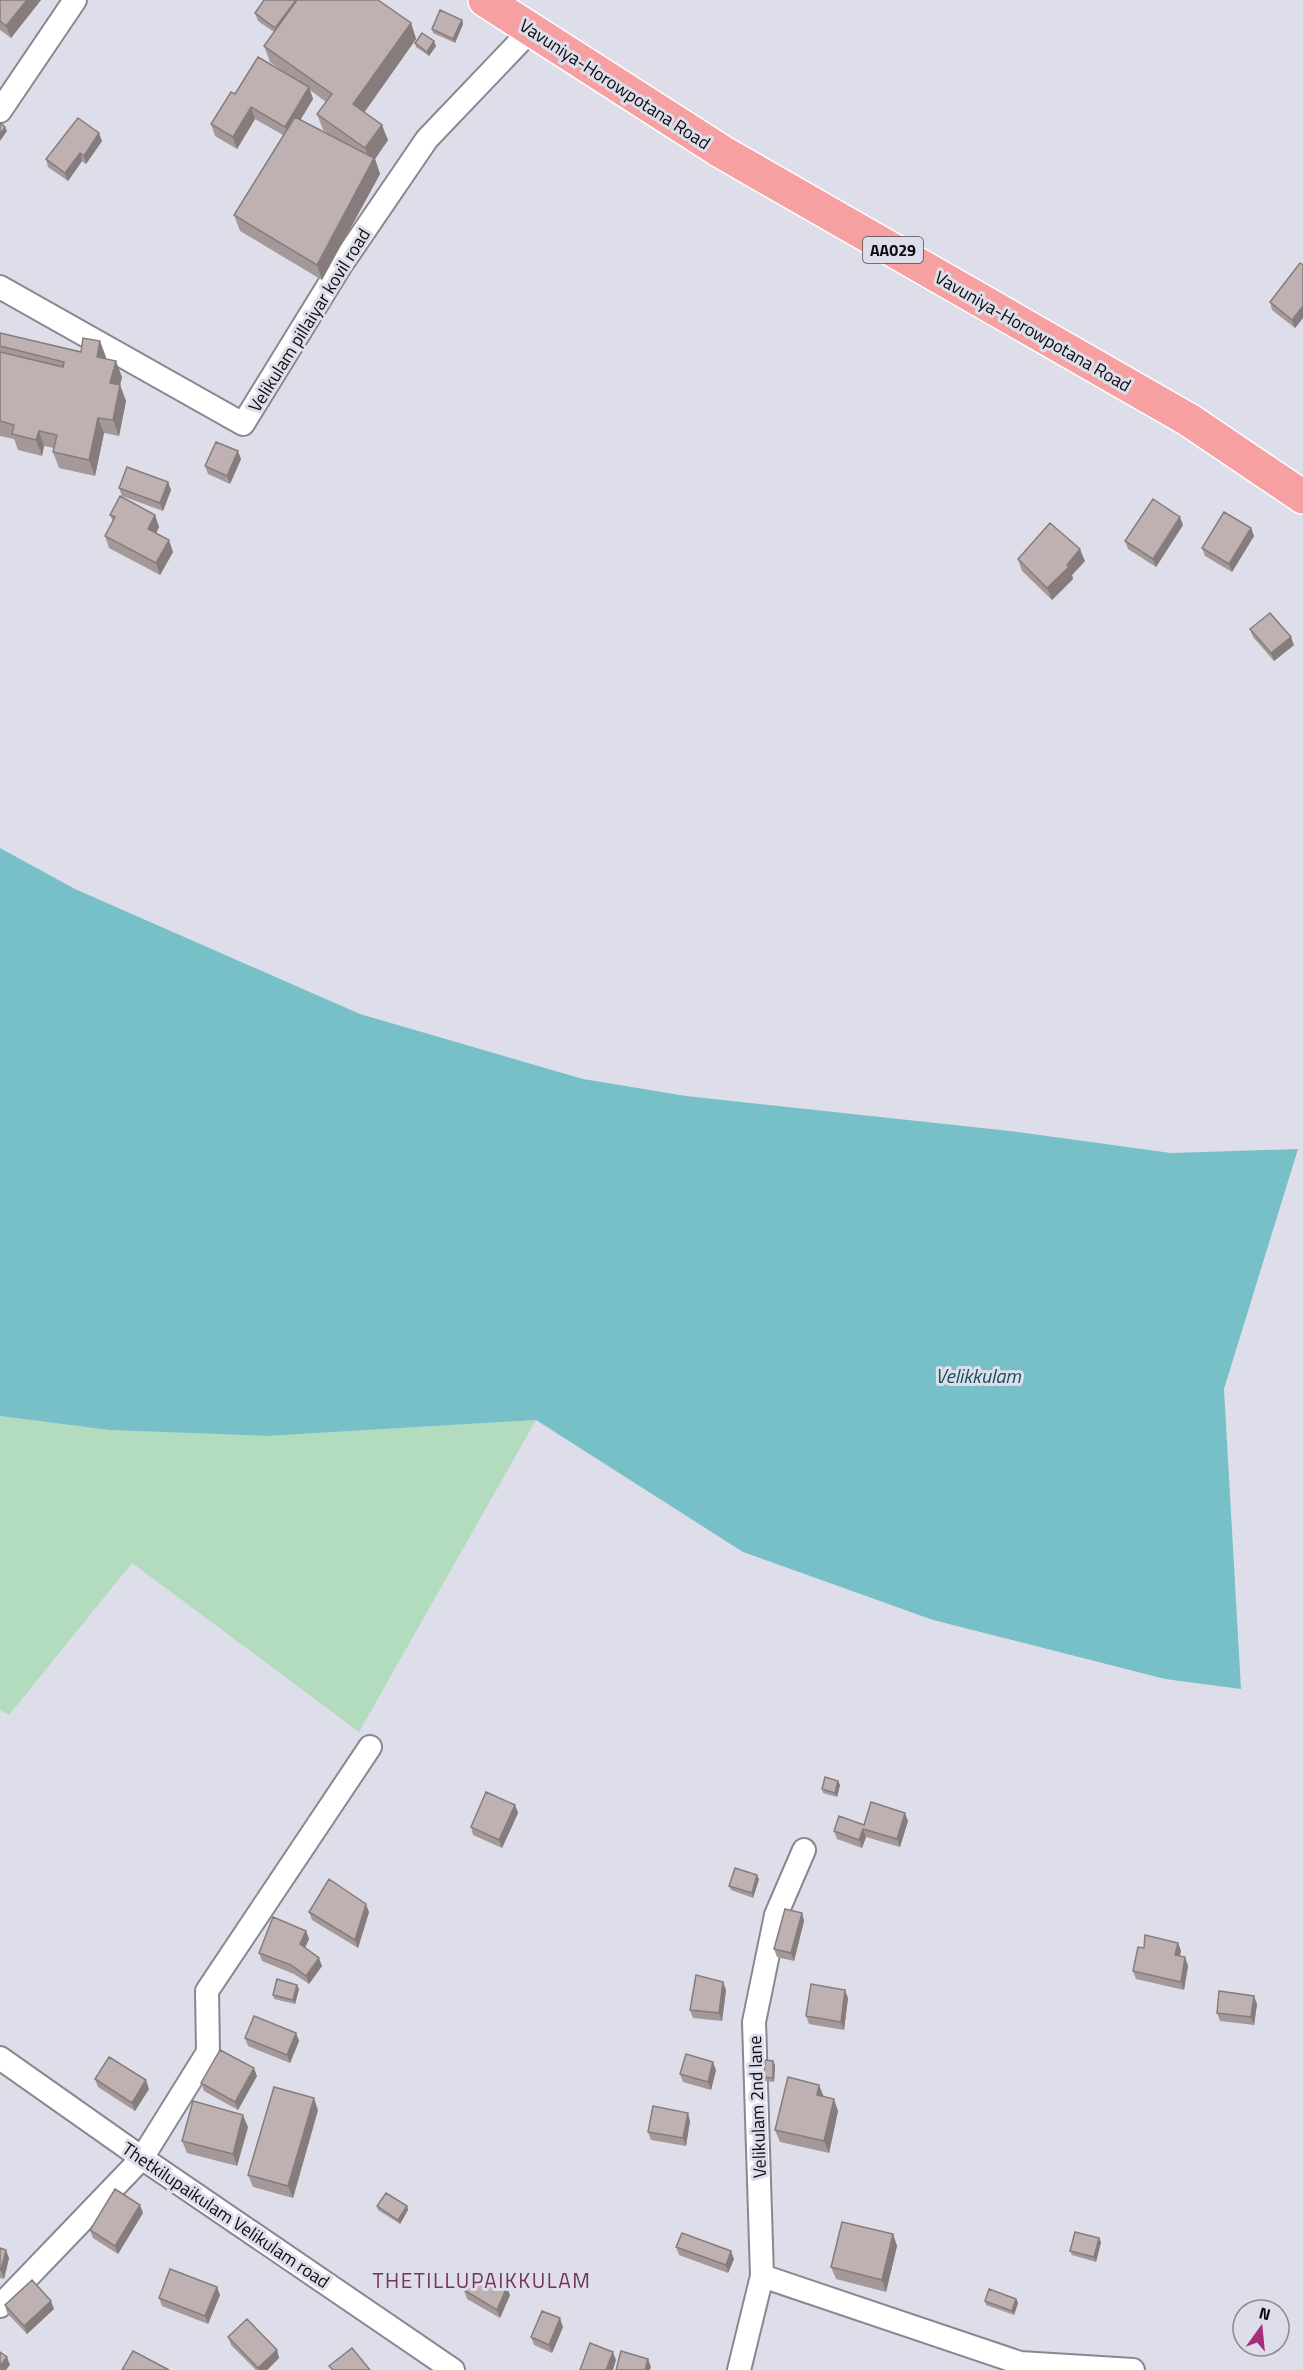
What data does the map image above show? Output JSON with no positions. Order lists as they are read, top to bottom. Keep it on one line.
{"streets":{"highway":["Vavuniya-Horowpotana Road","AA029"],"street":["Velikulam pillaiyar kovil road","Velikulam 2nd lane","Thetkilupaikulam Velikulam road"]},"crossings":[["Vavuniya-Horowpotana Road","Velikulam pillaiyar kovil road"]],"districts":["THETILLUPAIKKULAM"],"water":["Velikkulam"],"north":"top"}
